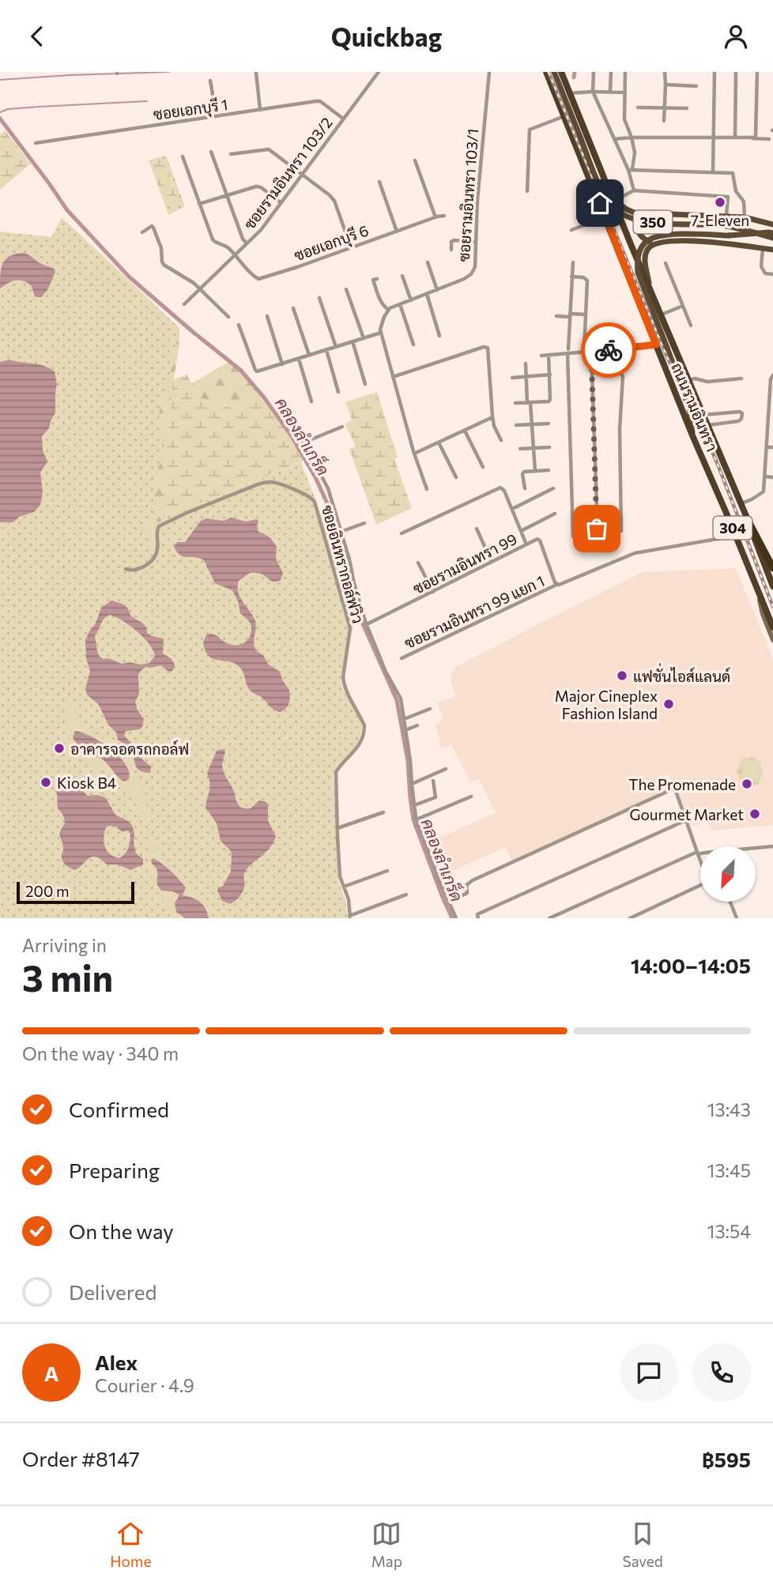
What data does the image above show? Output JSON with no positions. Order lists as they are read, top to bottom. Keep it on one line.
{"streets":{"highway":["ถนนรามอินทรา","304"],"main road":["350"],"street":["ซอยเอกบุรี 1","ซอยรามอินทรา 103/2","ซอยรามอินทรา 103/1","ซอยเอกบุรี 6","ซอยรามอินทรา 99","ซอยอินทรากอล์ฟวิว","ซอยรามอินทรา 99 แยก 1"]},"crossings":[["ซอยเอกบุรี 1","ซอยรามอินทรา 103/2"],["ซอยรามอินทรา 103/2","ซอยเอกบุรี 6"],["350","ถนนรามอินทรา"],["ซอยรามอินทรา 99","ซอยรามอินทรา 99 แยก 1"]],"water":["คลองลำเกร็ด"],"places":["7-Eleven","แฟชั่นไอส์แลนด์","Major Cineplex Fashion Island","อาคารจอดรถกอล์ฟ","Kiosk B4","The Promenade","Gourmet Market"],"scale_bar":"200 m","north":"bottom left","page":{"header":"Quickbag","scale":"200 m","heading":["3 min","Arriving in","14:00–14:05"],"panel":["Alex","Courier · 4.9","Order #8147","฿595"],"bar":"On the way · 340 m","list":[["Confirmed","13:43"],["Preparing","13:45"],["On the way","13:54"],"Delivered"],"round":"A","tabs":["Home","Map","Saved"]}}
